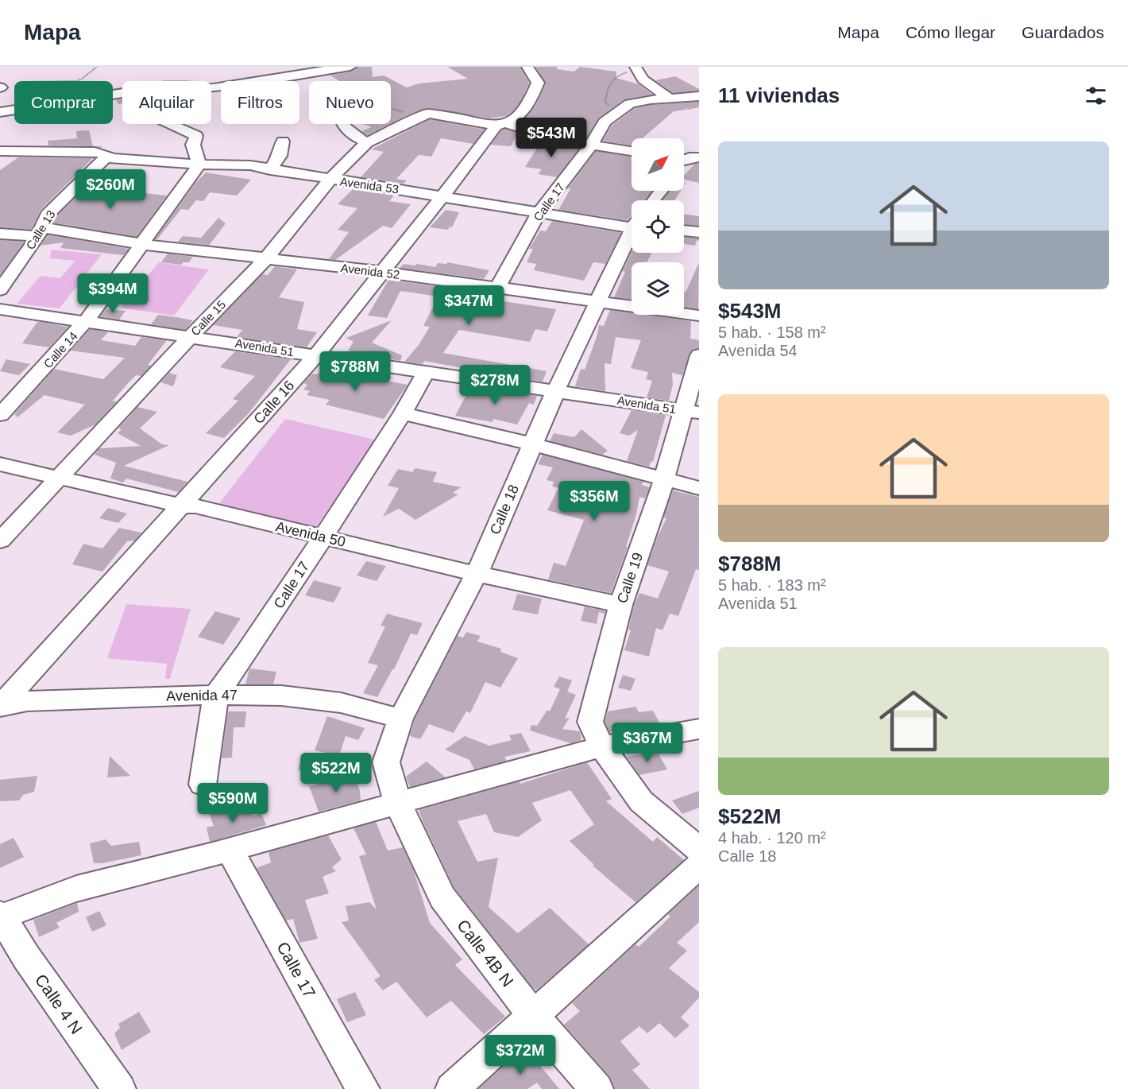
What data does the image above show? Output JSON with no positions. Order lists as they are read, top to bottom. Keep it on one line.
{"streets":{"street":["Avenida 53","Calle 17","Calle 13","Avenida 52","Calle 15","Avenida 51","Calle 14","Calle 16","Calle 18","Avenida 50","Calle 19","Avenida 47","Calle 4B N","Calle 4 N"]},"crossings":[["Avenida 53","Calle 17"],["Avenida 53","Calle 13"],["Avenida 53","Calle 15"],["Avenida 53","Calle 14"],["Avenida 53","Calle 16"],["Calle 17","Avenida 52"],["Calle 17","Avenida 51"],["Calle 17","Avenida 50"],["Calle 17","Avenida 47"],["Calle 13","Avenida 52"],["Avenida 52","Calle 15"],["Avenida 52","Calle 14"],["Avenida 52","Calle 16"],["Avenida 52","Calle 18"],["Calle 15","Avenida 51"],["Calle 15","Calle 16"],["Calle 15","Avenida 50"],["Avenida 51","Calle 14"],["Avenida 51","Calle 16"],["Avenida 51","Calle 18"],["Avenida 51","Calle 19"],["Calle 16","Avenida 50"],["Calle 16","Avenida 47"],["Calle 18","Avenida 50"],["Calle 18","Avenida 47"],["Calle 18","Calle 4B N"],["Avenida 50","Calle 19"]],"north":"top right","page":{"header":"Mapa","nav":["Mapa","Cómo llegar","Guardados"],"heading":"11 viviendas","chip":["Comprar","Alquilar","Filtros","Nuevo"],"price":["$543M","$260M","$394M","$347M","$788M","$278M","$356M","$367M","$522M","$590M","$372M"],"list":[{"name":"$543M","note":"5 hab. · 158 m² · Avenida 54"},{"name":"$788M","note":"5 hab. · 183 m² · Avenida 51"},{"name":"$522M","note":"4 hab. · 120 m² · Calle 18"}]}}
